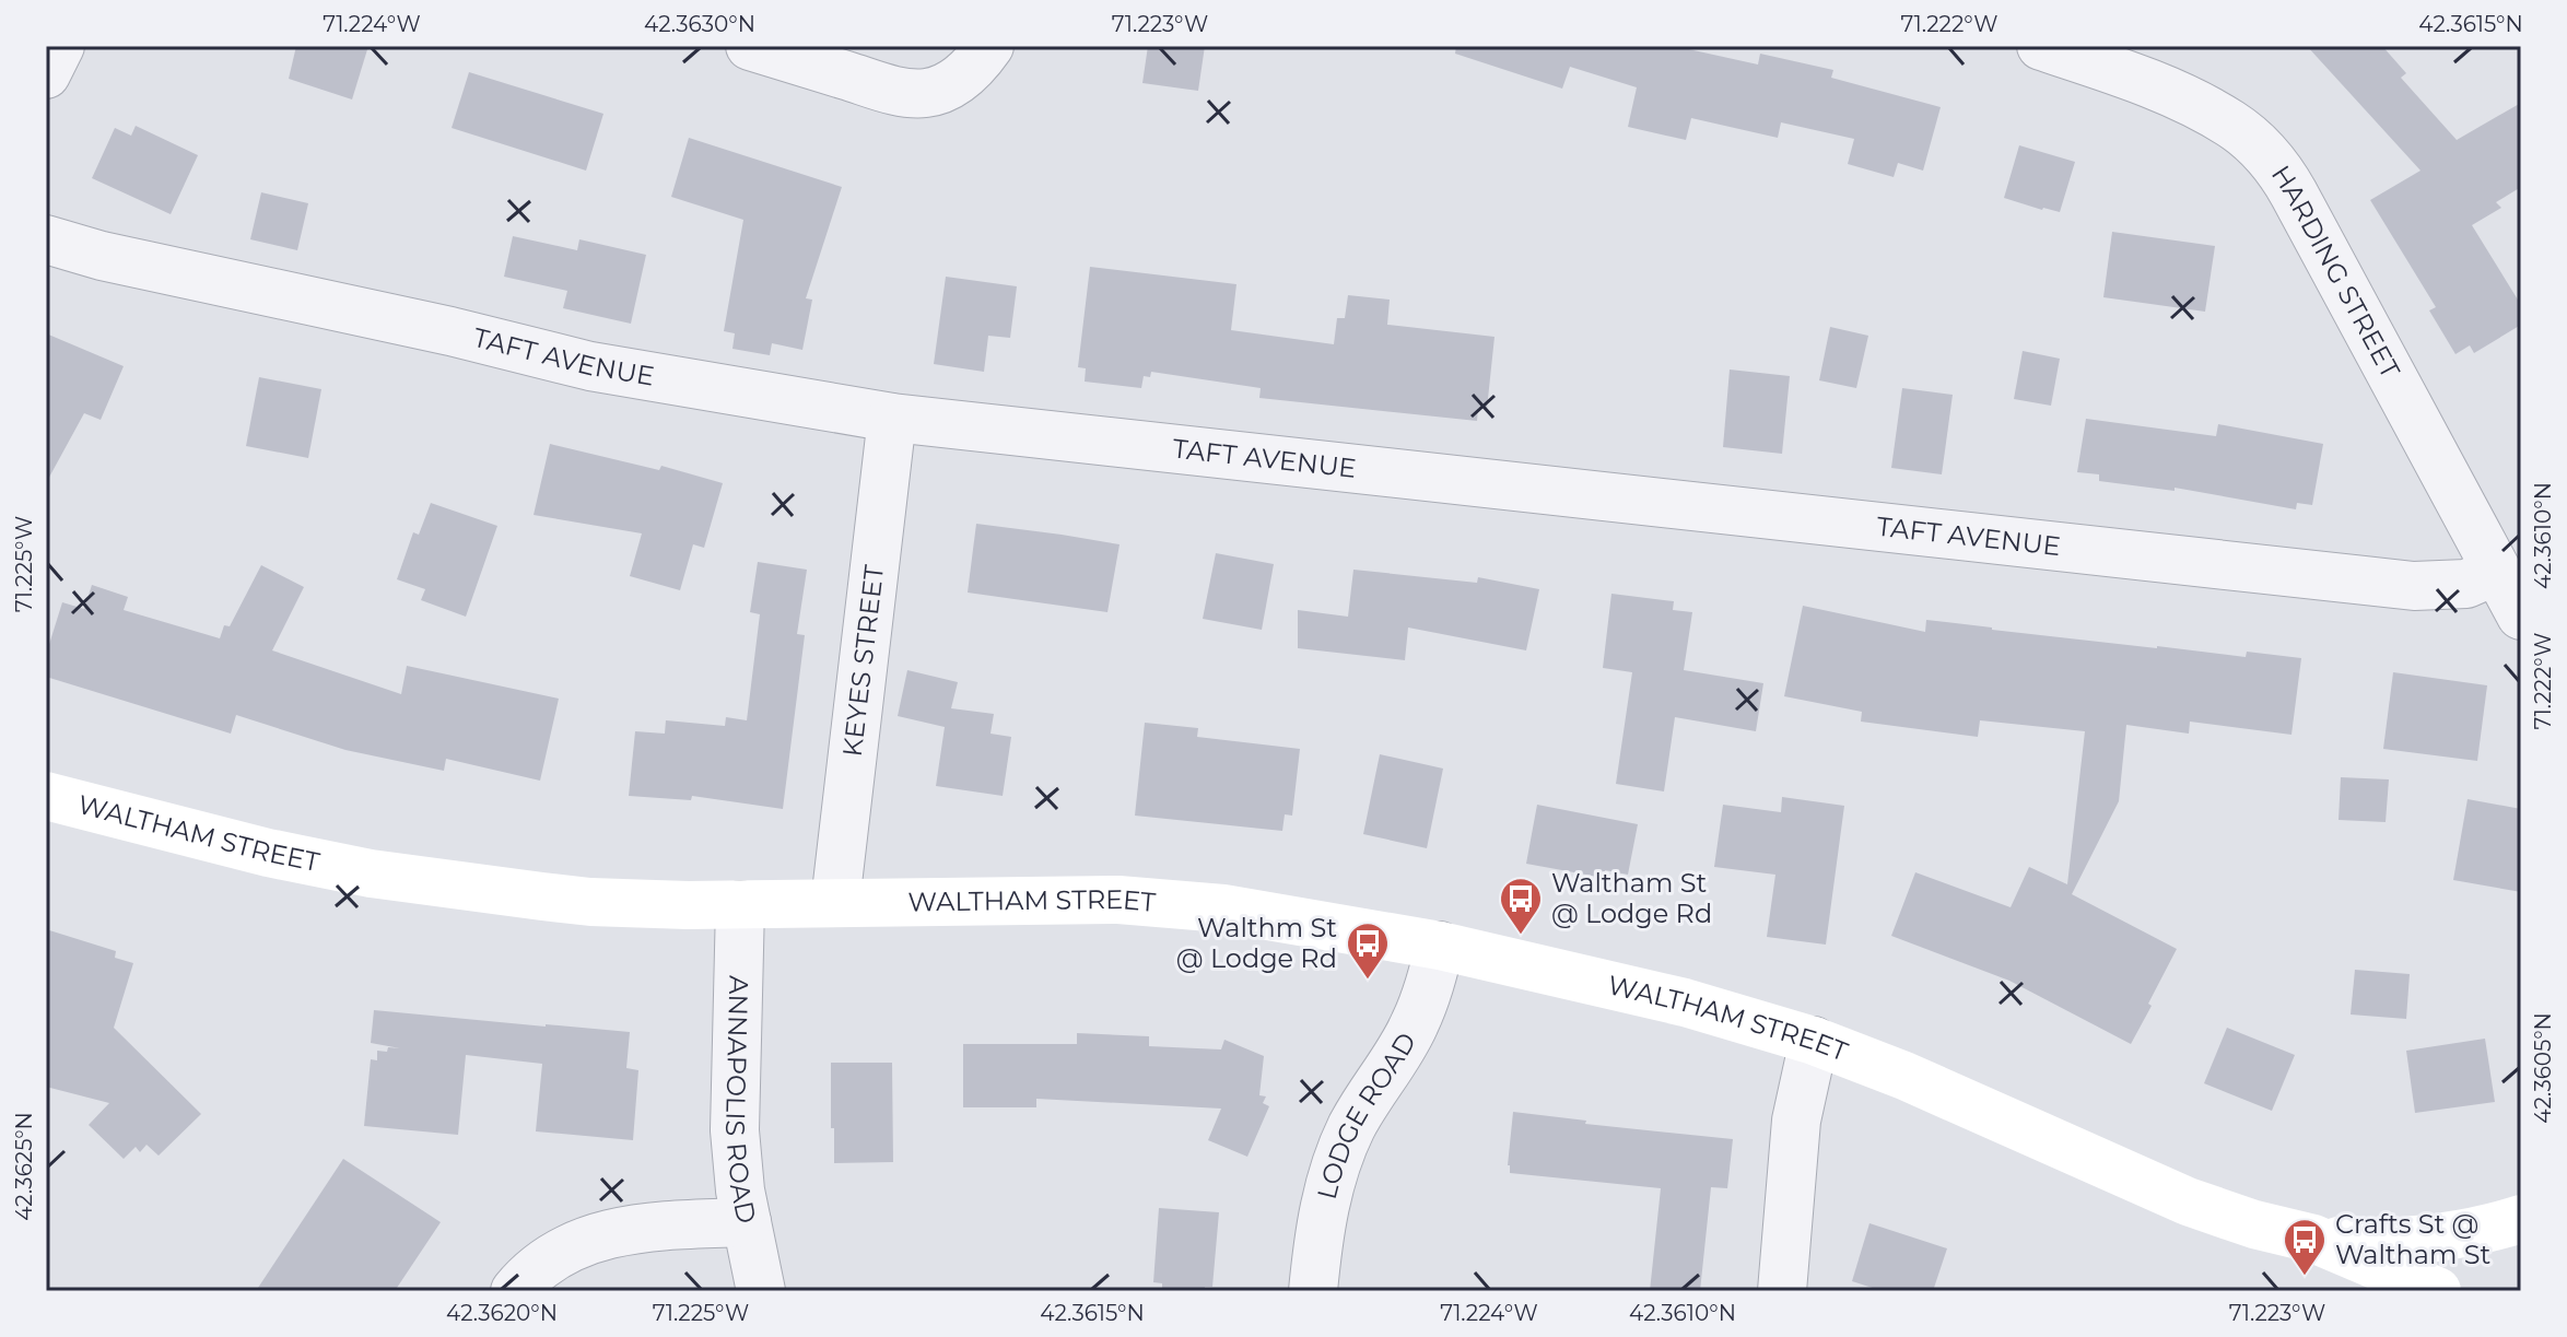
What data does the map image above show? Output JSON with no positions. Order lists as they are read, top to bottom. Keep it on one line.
{"streets":{"main road":["WALTHAM STREET"],"street":["HARDING STREET","TAFT AVENUE","KEYES STREET","ANNAPOLIS ROAD","LODGE ROAD"]},"crossings":[["HARDING STREET","TAFT AVENUE"],["TAFT AVENUE","KEYES STREET"],["KEYES STREET","WALTHAM STREET"],["WALTHAM STREET","ANNAPOLIS ROAD"],["WALTHAM STREET","LODGE ROAD"]],"places":{"bus stop":["Waltham St @ Lodge Rd","Walthm St @ Lodge Rd","Crafts St @ Waltham St"]},"coordinates":["71.224°W","42.3630°N","71.223°W","71.222°W","42.3615°N","42.3610°N","71.225°W","42.3605°N","42.3625°N","42.3620°N"]}
